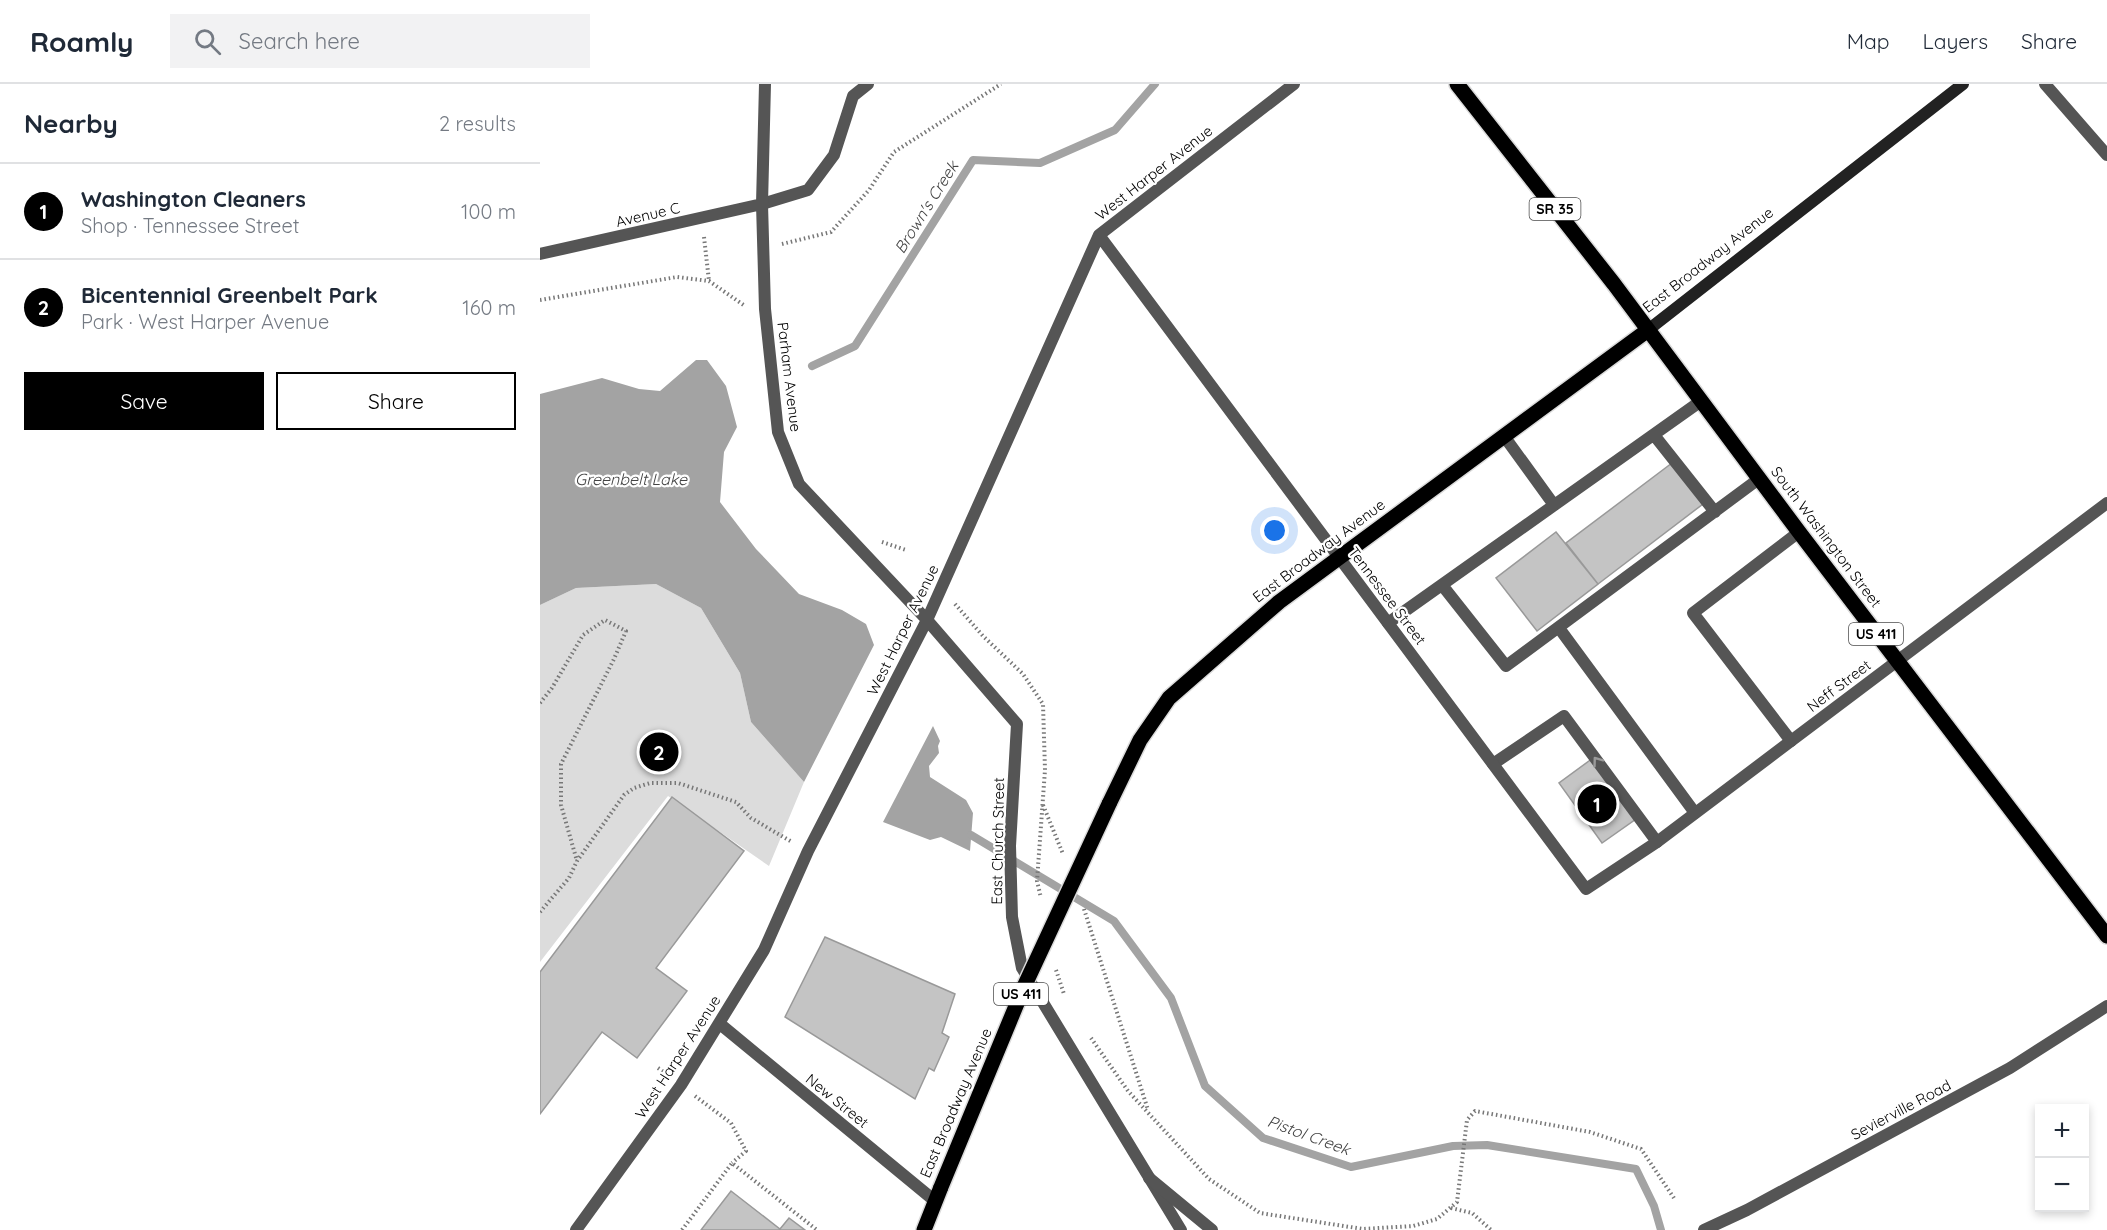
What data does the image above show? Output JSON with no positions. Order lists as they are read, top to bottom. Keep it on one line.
{"streets":{"main road":["SR 35","East Broadway Avenue","South Washington Street","US 411"],"street":["West Harper Avenue","Avenue C","Parham Avenue","Tennessee Street","Neff Street","East Church Street","New Street","Sevierville Road"]},"crossings":[["West Harper Avenue","Parham Avenue"],["West Harper Avenue","Tennessee Street"],["West Harper Avenue","East Church Street"],["West Harper Avenue","New Street"],["SR 35","East Broadway Avenue"],["SR 35","South Washington Street"],["Avenue C","Parham Avenue"],["East Broadway Avenue","South Washington Street"],["East Broadway Avenue","Tennessee Street"],["East Broadway Avenue","New Street"],["Parham Avenue","East Church Street"],["South Washington Street","Neff Street"],["Tennessee Street","Neff Street"]],"water":["Brown's Creek","Greenbelt Lake","Pistol Creek"],"page":{"header":"Roamly","search":"Search here","nav":["Map","Layers","Share"],"heading":["Nearby","2 results"],"list":[{"mark":"1","name":"Washington Cleaners","note":"Shop · Tennessee Street","value":"100 m"},{"mark":"2","name":"Bicentennial Greenbelt Park","note":"Park · West Harper Avenue","value":"160 m"}],"buttons":["Save","Share"],"pins":["2","1"],"map_buttons":["+","−"]}}
